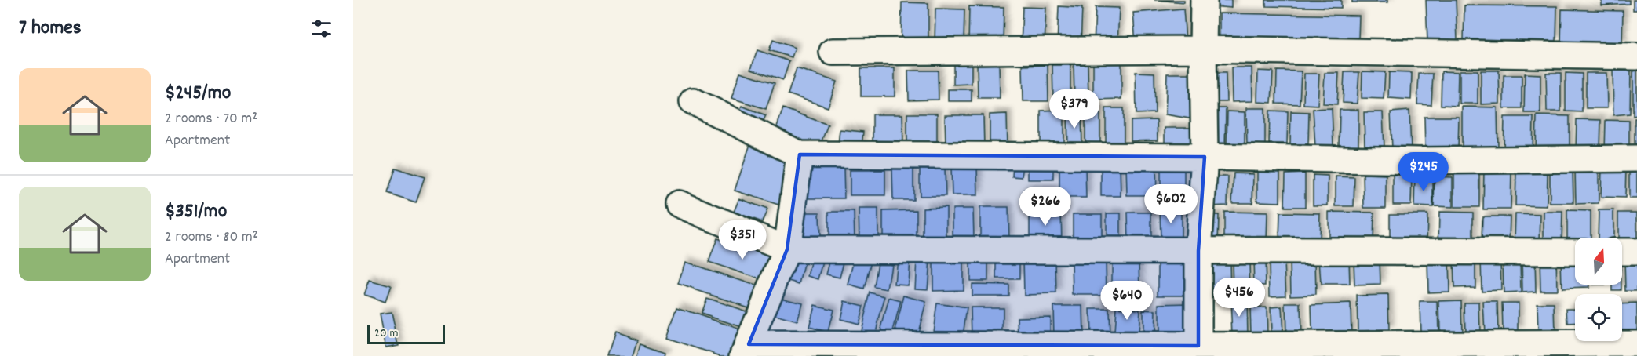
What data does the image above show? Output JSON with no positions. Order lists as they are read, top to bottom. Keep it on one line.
{"scale_bar":"20 m","north":"top","page":{"heading":"7 homes","list":[{"name":"$245/mo","note":"2 rooms · 70 m² · Apartment"},{"name":"$351/mo","note":"2 rooms · 80 m² · Apartment"}],"price":["$379","$245","$602","$266","$351","$456","$640"],"scale":"20 m"}}
